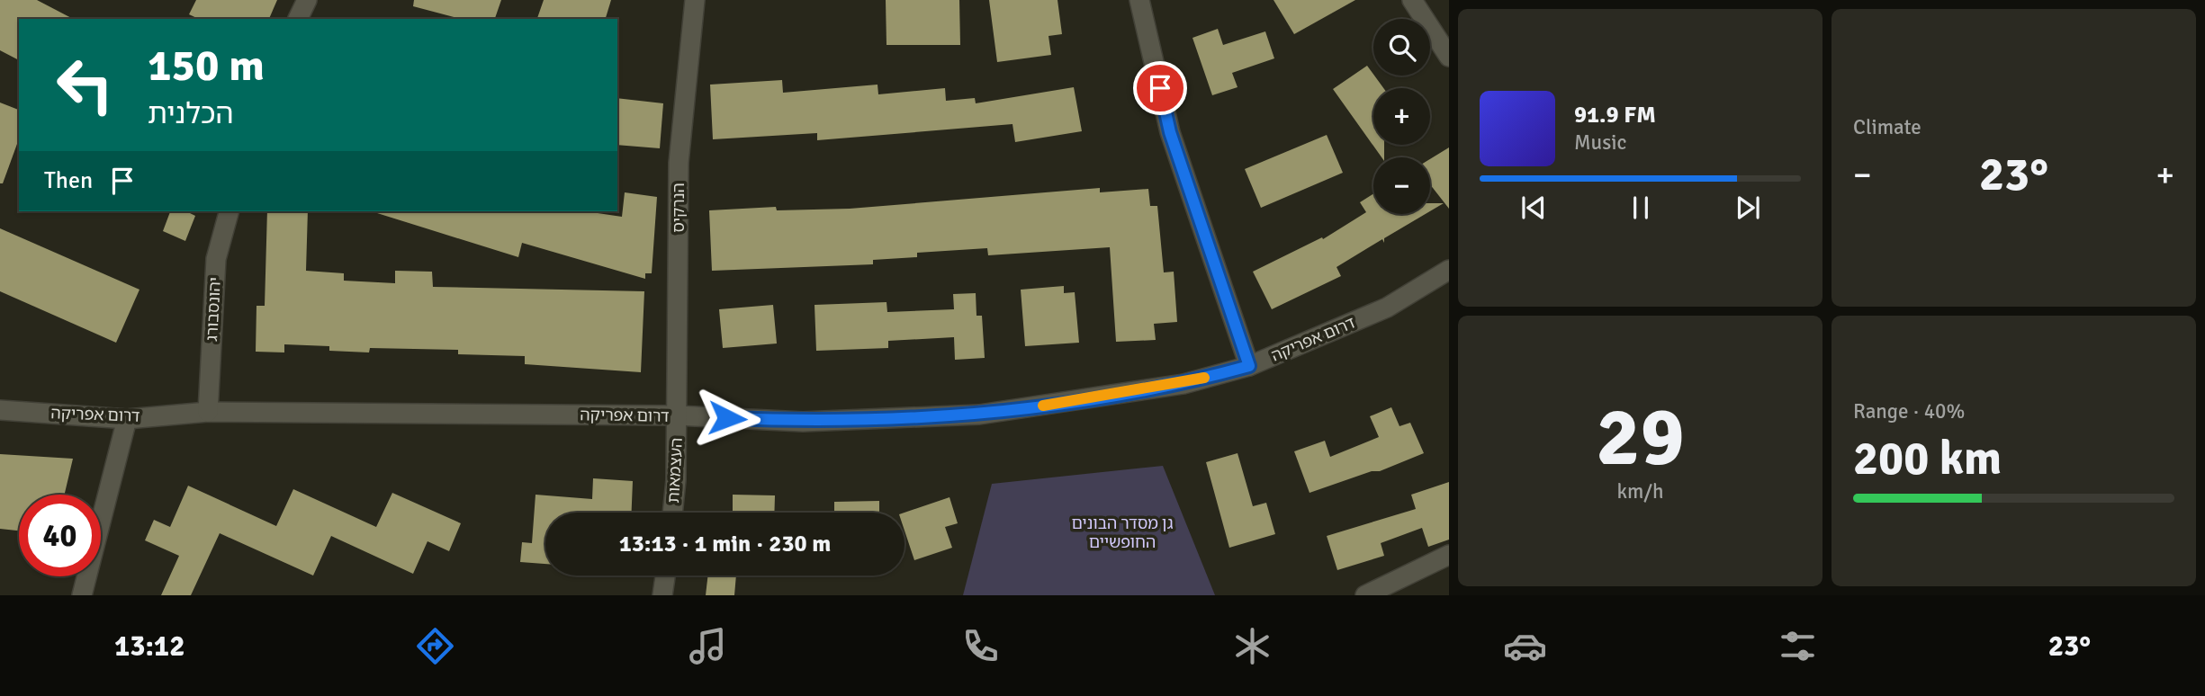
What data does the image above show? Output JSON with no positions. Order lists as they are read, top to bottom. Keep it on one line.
{"streets":{"street":["הנרקיס","יהונסבורג","דרום אפריקה","העצמאות"]},"crossings":[["הנרקיס","דרום אפריקה"],["הנרקיס","העצמאות"],["יהונסבורג","דרום אפריקה"],["דרום אפריקה","העצמאות"]],"parks":["גן מסדר הבונים החופשיים"],"page":{"tile":["Climate",["29","km/h"],["Range · 40%","200 km"]],"map_buttons":["+","−"],"turn":["150 m","הכלנית"],"song":["91.9 FM","Music"],"heat":["−","23°","+"],"then":"Then","limit":"40","trip":"13:13 · 1 min · 230 m","tabs":["13:12","23°"]}}
